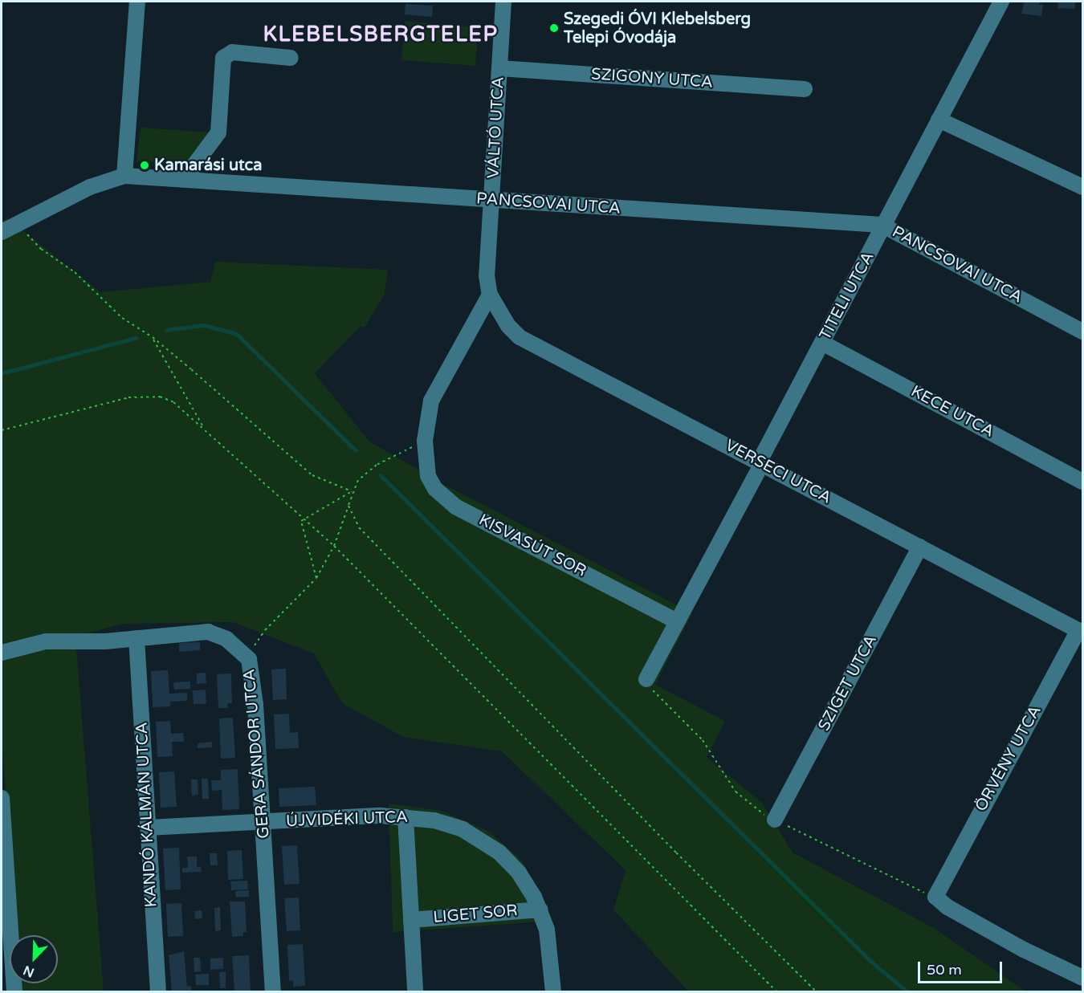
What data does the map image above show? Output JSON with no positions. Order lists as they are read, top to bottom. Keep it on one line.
{"streets":{"street":["SZIGONY UTCA","VÁLTÓ UTCA","PANCSOVAI UTCA","TITELI UTCA","KECE UTCA","VERSECI UTCA","KISVASÚT SOR","SZIGET UTCA","GERA SÁNDOR UTCA","ÖRVÉNY UTCA","KANDÓ KÁLMÁN UTCA","ÚJVIDÉKI UTCA","LIGET SOR"]},"crossings":[["SZIGONY UTCA","VÁLTÓ UTCA"],["VÁLTÓ UTCA","PANCSOVAI UTCA"],["VÁLTÓ UTCA","VERSECI UTCA"],["PANCSOVAI UTCA","TITELI UTCA"],["TITELI UTCA","KECE UTCA"],["TITELI UTCA","VERSECI UTCA"],["TITELI UTCA","KISVASÚT SOR"],["VERSECI UTCA","SZIGET UTCA"],["VERSECI UTCA","ÖRVÉNY UTCA"],["GERA SÁNDOR UTCA","KANDÓ KÁLMÁN UTCA"],["GERA SÁNDOR UTCA","ÚJVIDÉKI UTCA"],["KANDÓ KÁLMÁN UTCA","ÚJVIDÉKI UTCA"],["ÚJVIDÉKI UTCA","LIGET SOR"]],"districts":["KLEBELSBERGTELEP"],"places":["Szegedi ÓVI Klebelsberg Telepi Óvodája","Kamarási utca"],"scale_bar":"50 m","north":"bottom left"}
